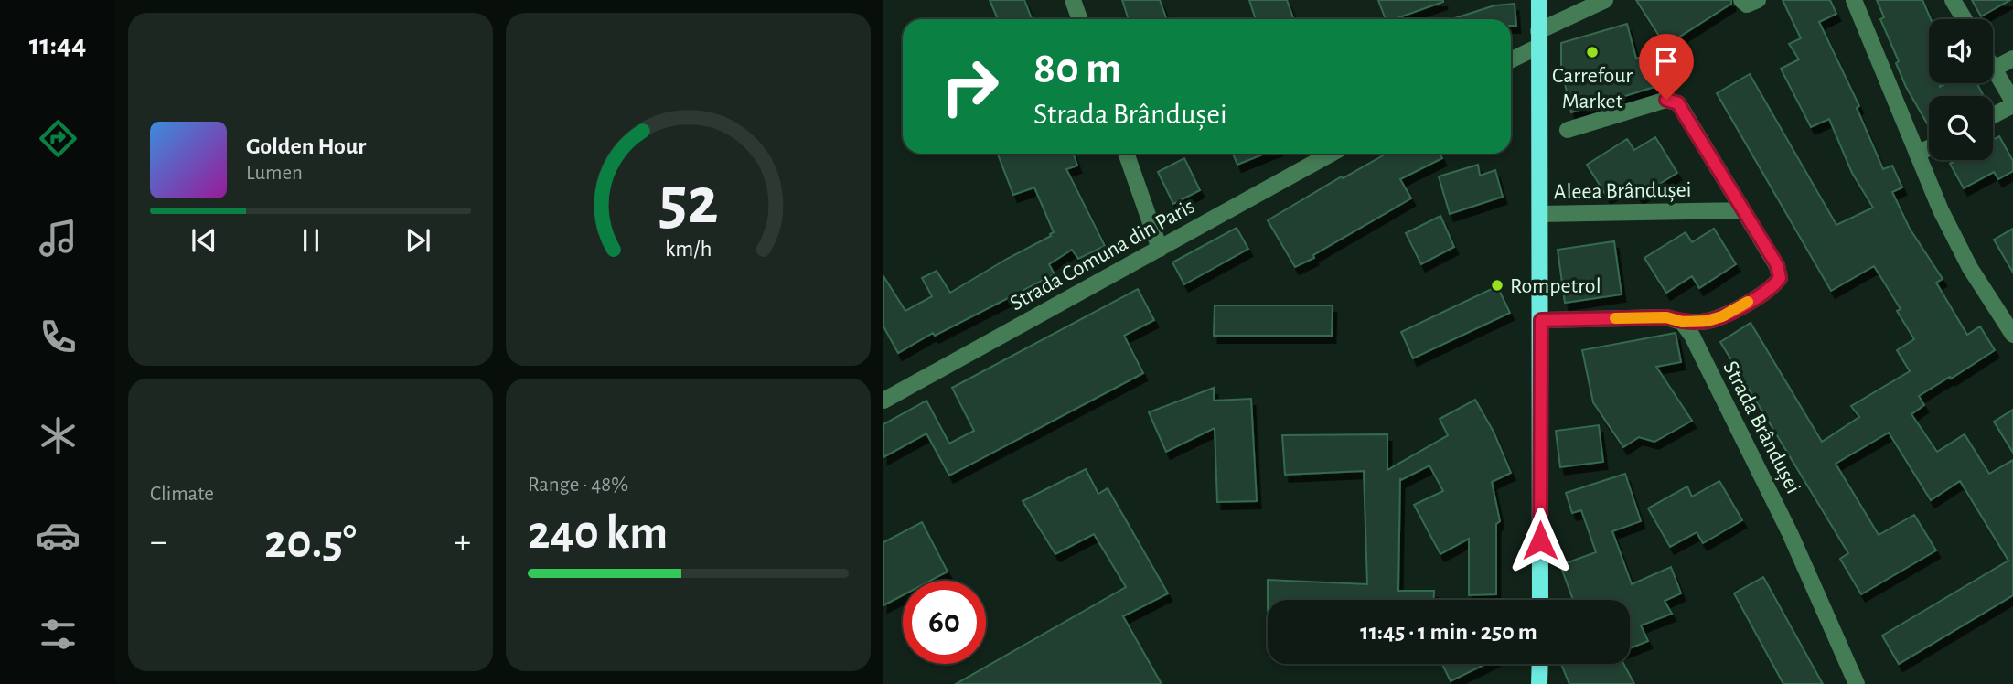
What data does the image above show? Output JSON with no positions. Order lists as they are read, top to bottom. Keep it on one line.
{"streets":{"street":["Aleea Brândușei","Strada Comuna din Paris","Strada Brândușei"]},"crossings":[["Aleea Brândușei","Strada Brândușei"]],"places":["Carrefour Market","Rompetrol"],"page":{"tabs":"11:44","turn":["80 m","Strada Brândușei"],"song":["Golden Hour","Lumen"],"tile":["Climate",["Range · 48%","240 km"]],"heat":["−","20.5°","+"],"limit":"60","trip":"11:45 · 1 min · 250 m","gauge":["52","km/h"]}}
